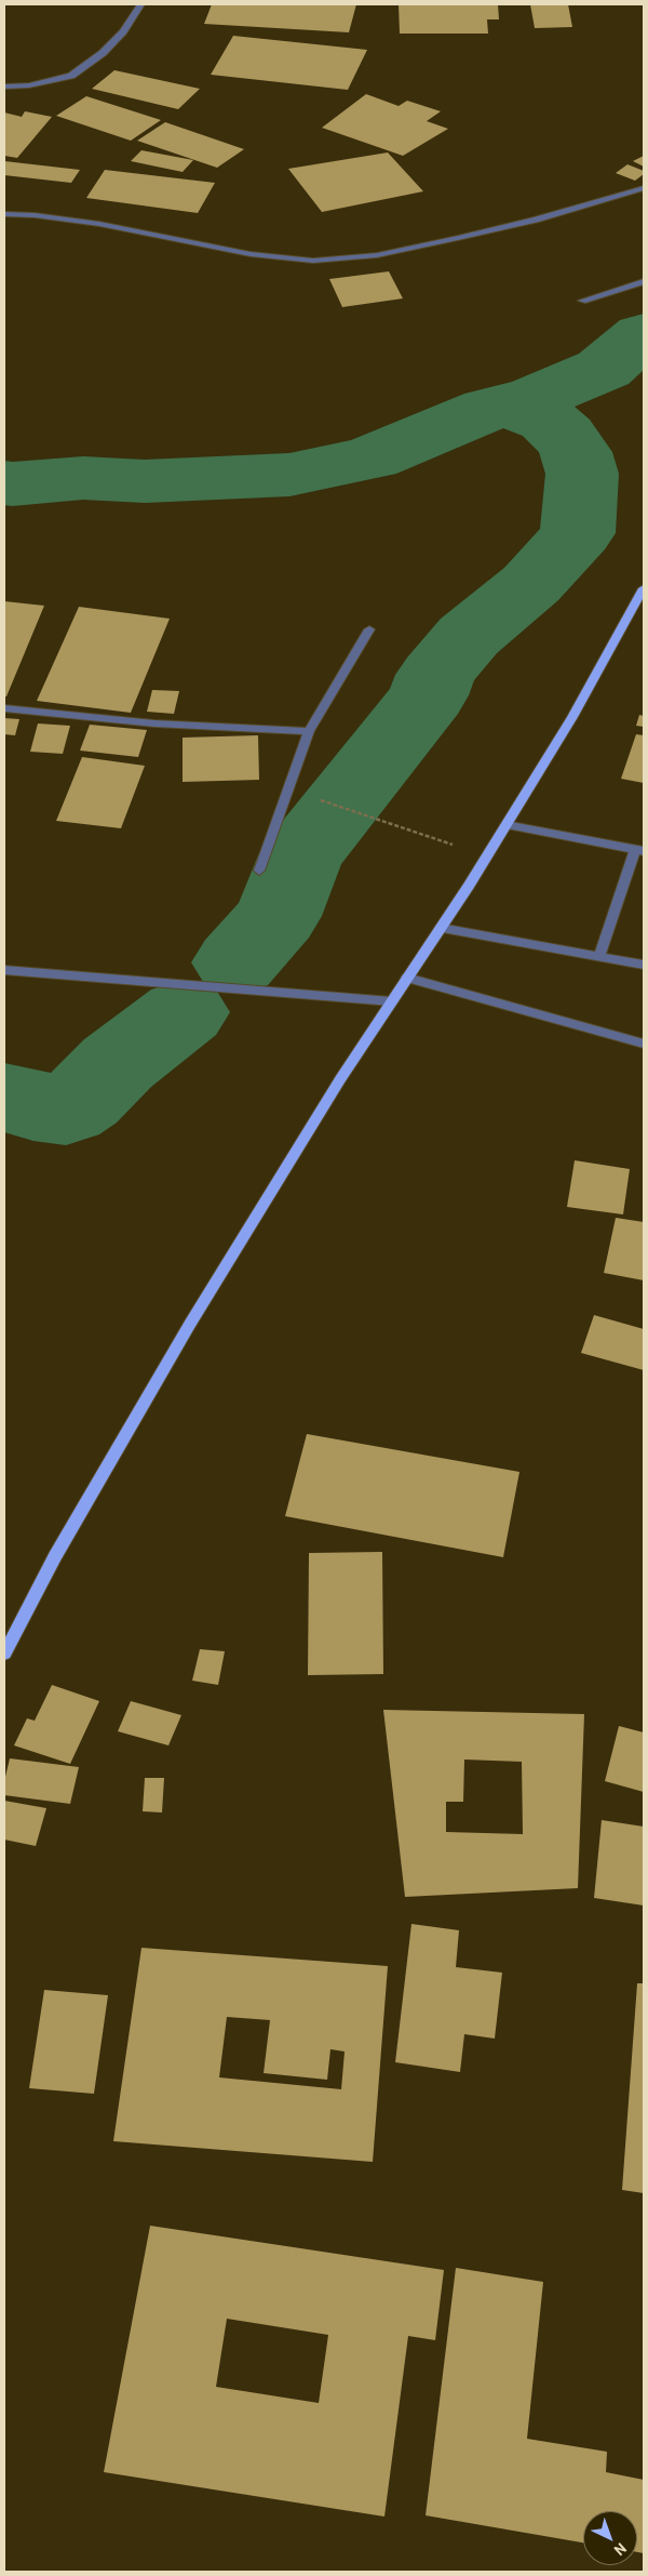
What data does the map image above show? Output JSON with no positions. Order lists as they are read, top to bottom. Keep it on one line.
{"north":"bottom right"}
